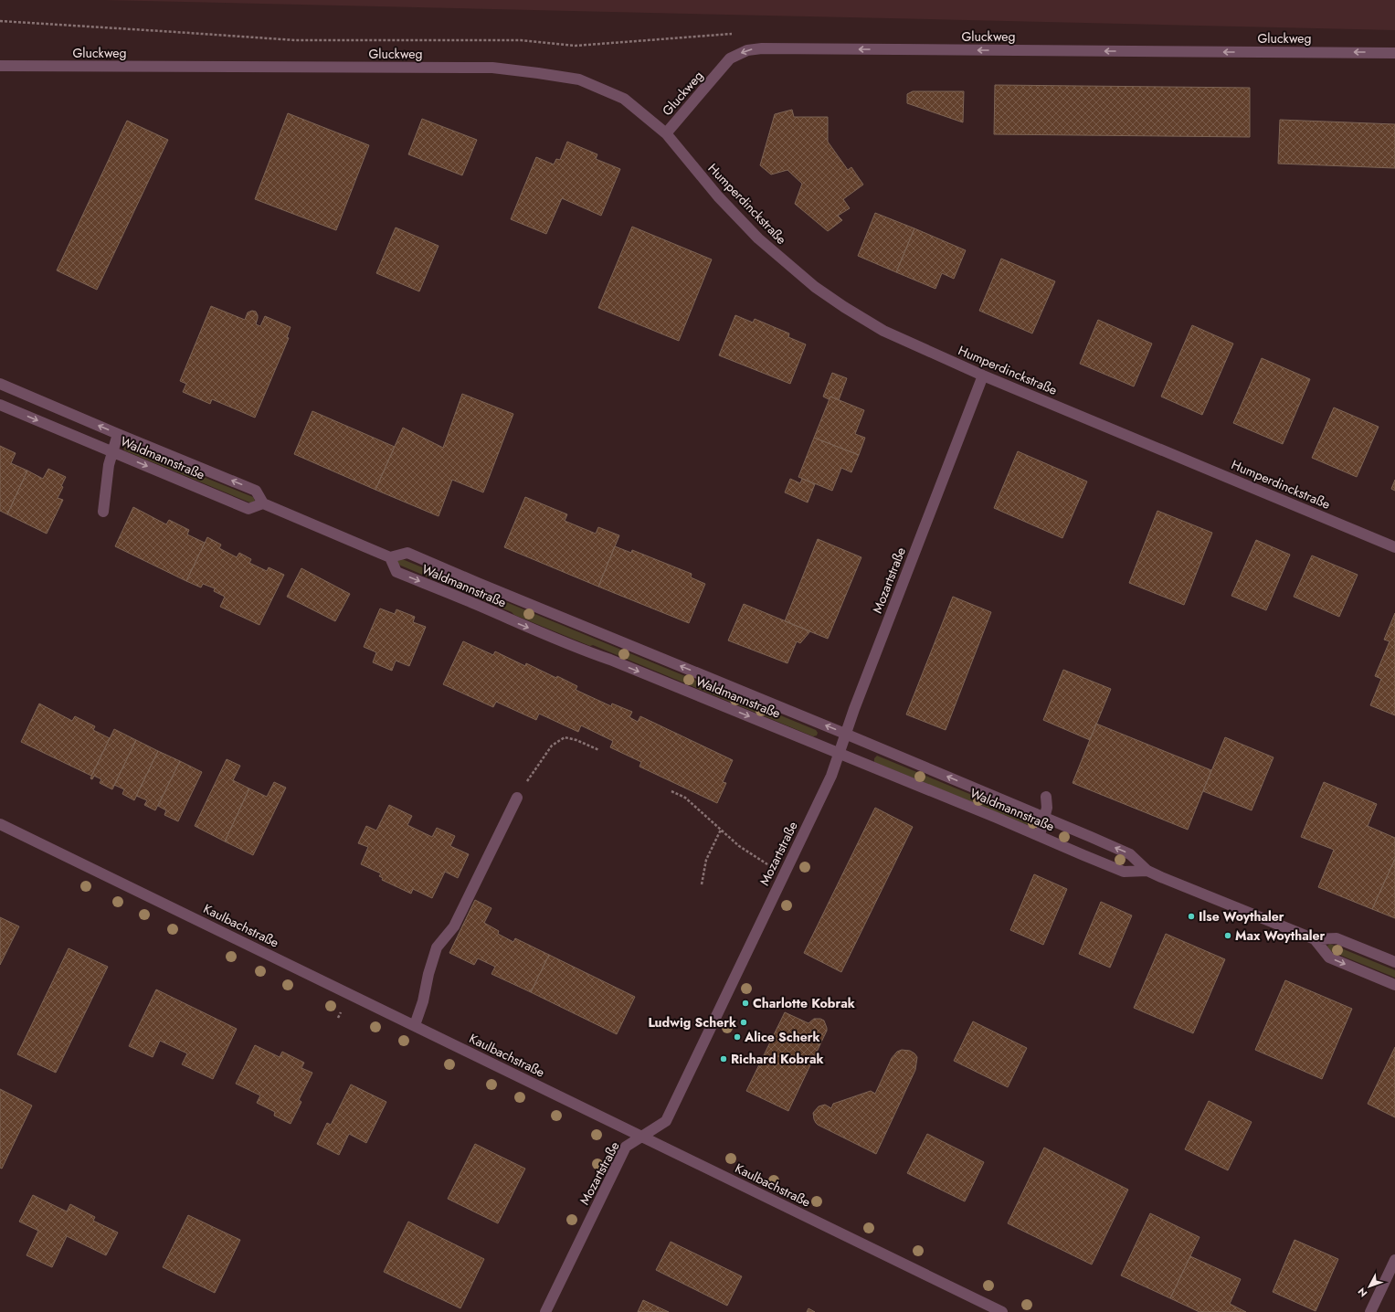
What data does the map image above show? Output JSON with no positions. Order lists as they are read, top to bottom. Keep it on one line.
{"streets":{"street":["Gluckweg","Humperdinckstraße","Waldmannstraße","Mozartstraße","Kaulbachstraße"]},"crossings":[["Gluckweg","Humperdinckstraße"],["Humperdinckstraße","Mozartstraße"],["Waldmannstraße","Mozartstraße"],["Mozartstraße","Kaulbachstraße"]],"one_way":["Gluckweg"],"places":["Ilse Woythaler","Max Woythaler","Charlotte Kobrak","Ludwig Scherk","Alice Scherk","Richard Kobrak"],"north":"bottom left"}
